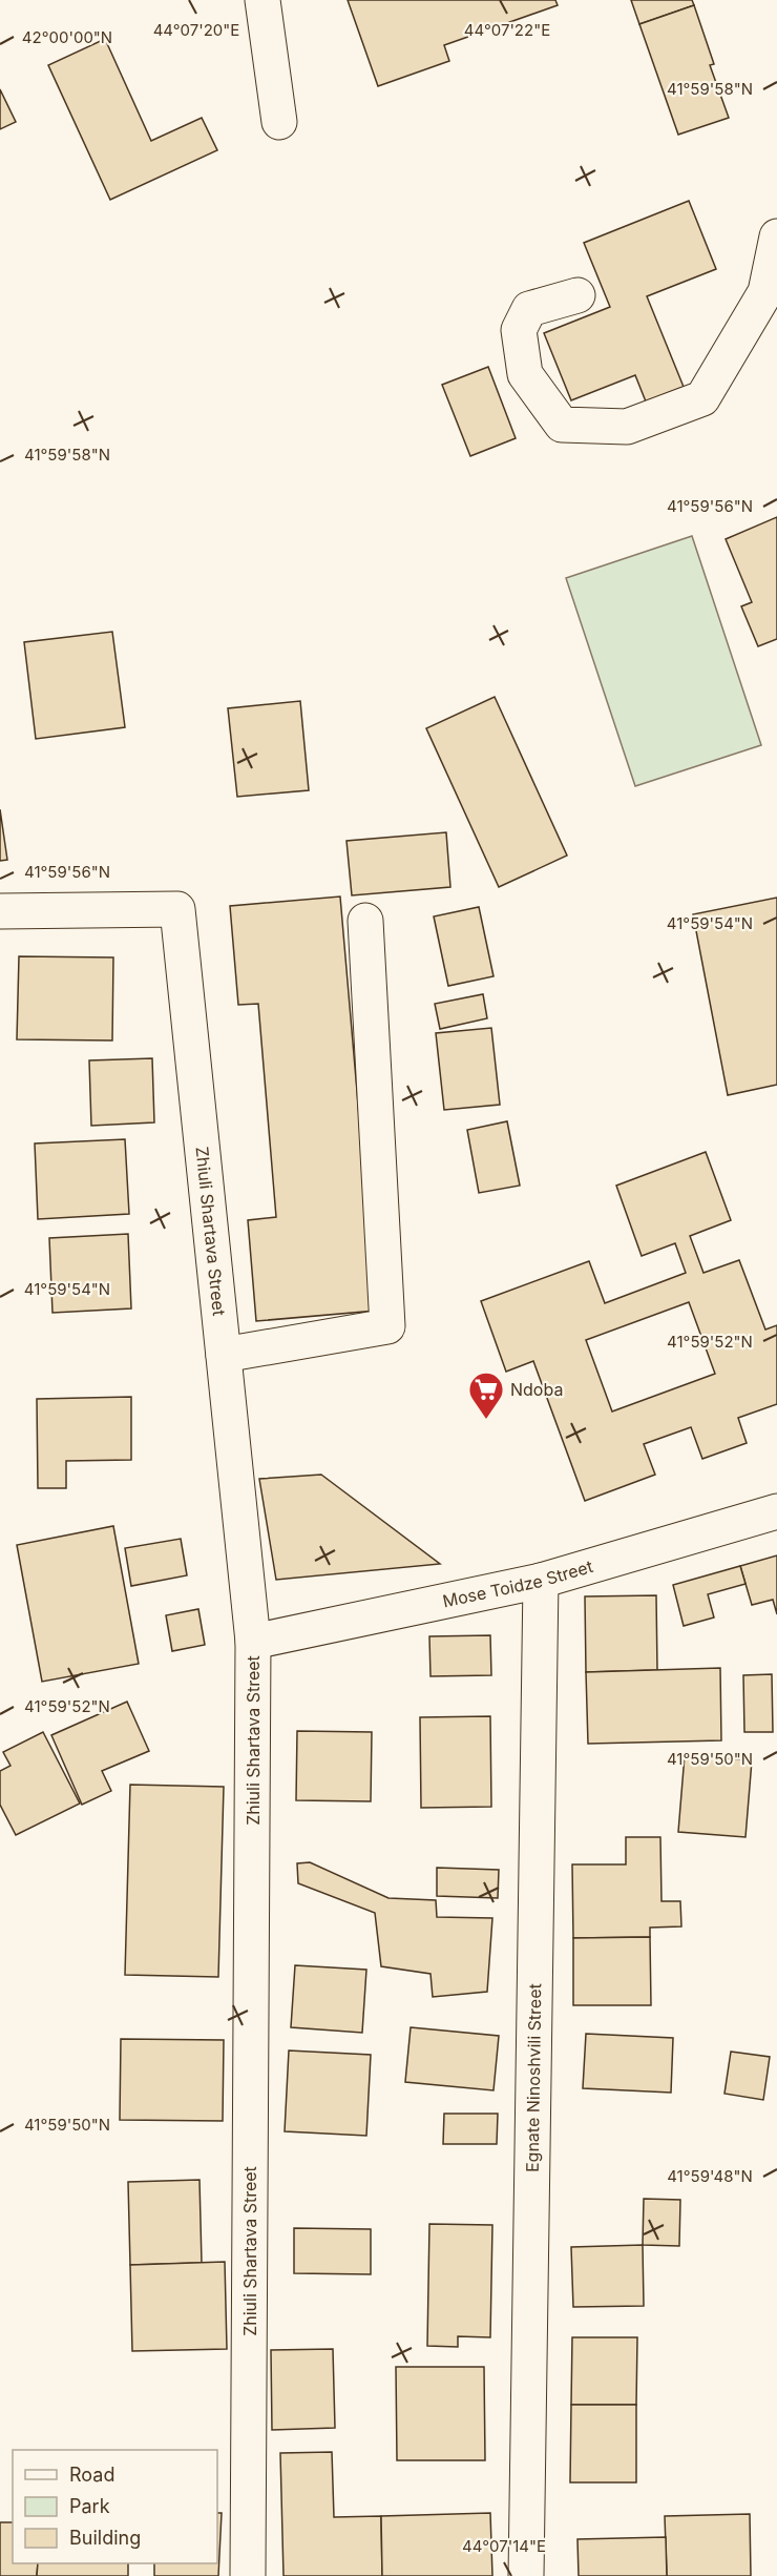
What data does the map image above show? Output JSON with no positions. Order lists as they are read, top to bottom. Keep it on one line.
{"streets":{"street":["Zhiuli Shartava Street","Mose Toidze Street","Egnate Ninoshvili Street"]},"crossings":[["Zhiuli Shartava Street","Mose Toidze Street"],["Mose Toidze Street","Egnate Ninoshvili Street"]],"places":{"supermarket":["Ndoba"]},"legend":["Road","Park","Building"],"coordinates":["44°07'20\"E","44°07'22\"E","42°00'00\"N","41°59'58\"N","41°59'56\"N","41°59'54\"N","41°59'52\"N","41°59'50\"N","41°59'48\"N","44°07'14\"E"]}
